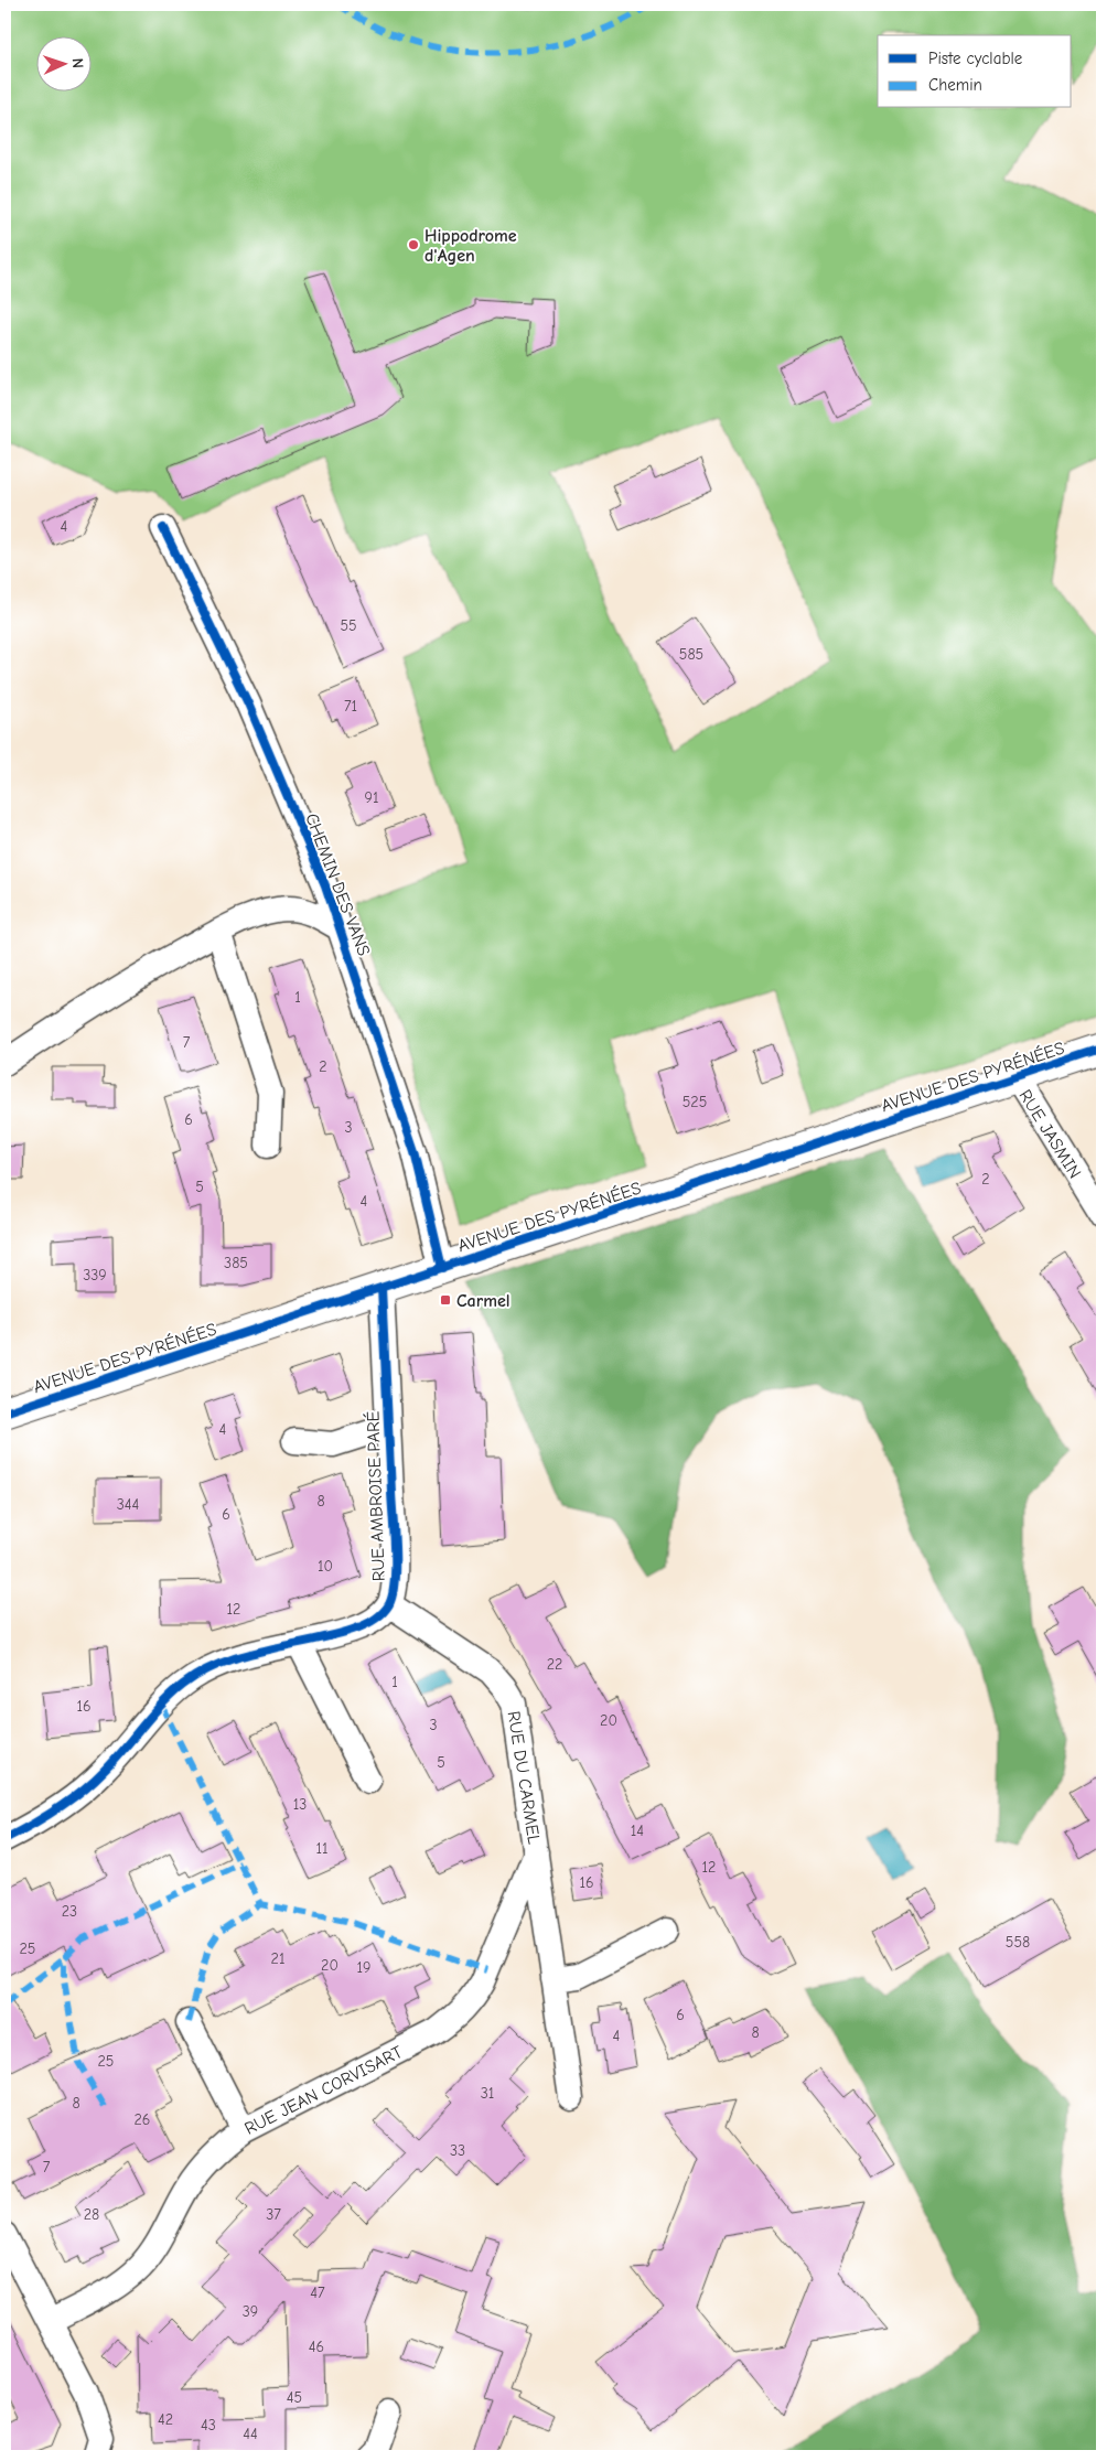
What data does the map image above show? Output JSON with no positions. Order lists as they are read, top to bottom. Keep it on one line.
{"streets":{"main road":["AVENUE DES PYRÉNÉES"],"street":["CHEMIN DES VANS","RUE JASMIN","RUE AMBROISE PARÉ","RUE DU CARMEL","RUE JEAN CORVISART"]},"crossings":[["CHEMIN DES VANS","AVENUE DES PYRÉNÉES"],["AVENUE DES PYRÉNÉES","RUE JASMIN"],["AVENUE DES PYRÉNÉES","RUE AMBROISE PARÉ"],["RUE AMBROISE PARÉ","RUE DU CARMEL"],["RUE DU CARMEL","RUE JEAN CORVISART"]],"places":{"other":["Hippodrome d'Agen"],"transit":["Carmel"]},"house_numbers":["4","55","585","71","91","1","7","2","525","6","3","2","5","4","385","339","4","8","344","6","10","12","22","1","16","20","3","5","13","14","11","12","16","23","558","25","21","20","19","6","8","4","25","31","8","26","33","7","28","37","47","39","46","45","42","43","44"],"legend":["Piste cyclable","Chemin"],"north":"right"}
